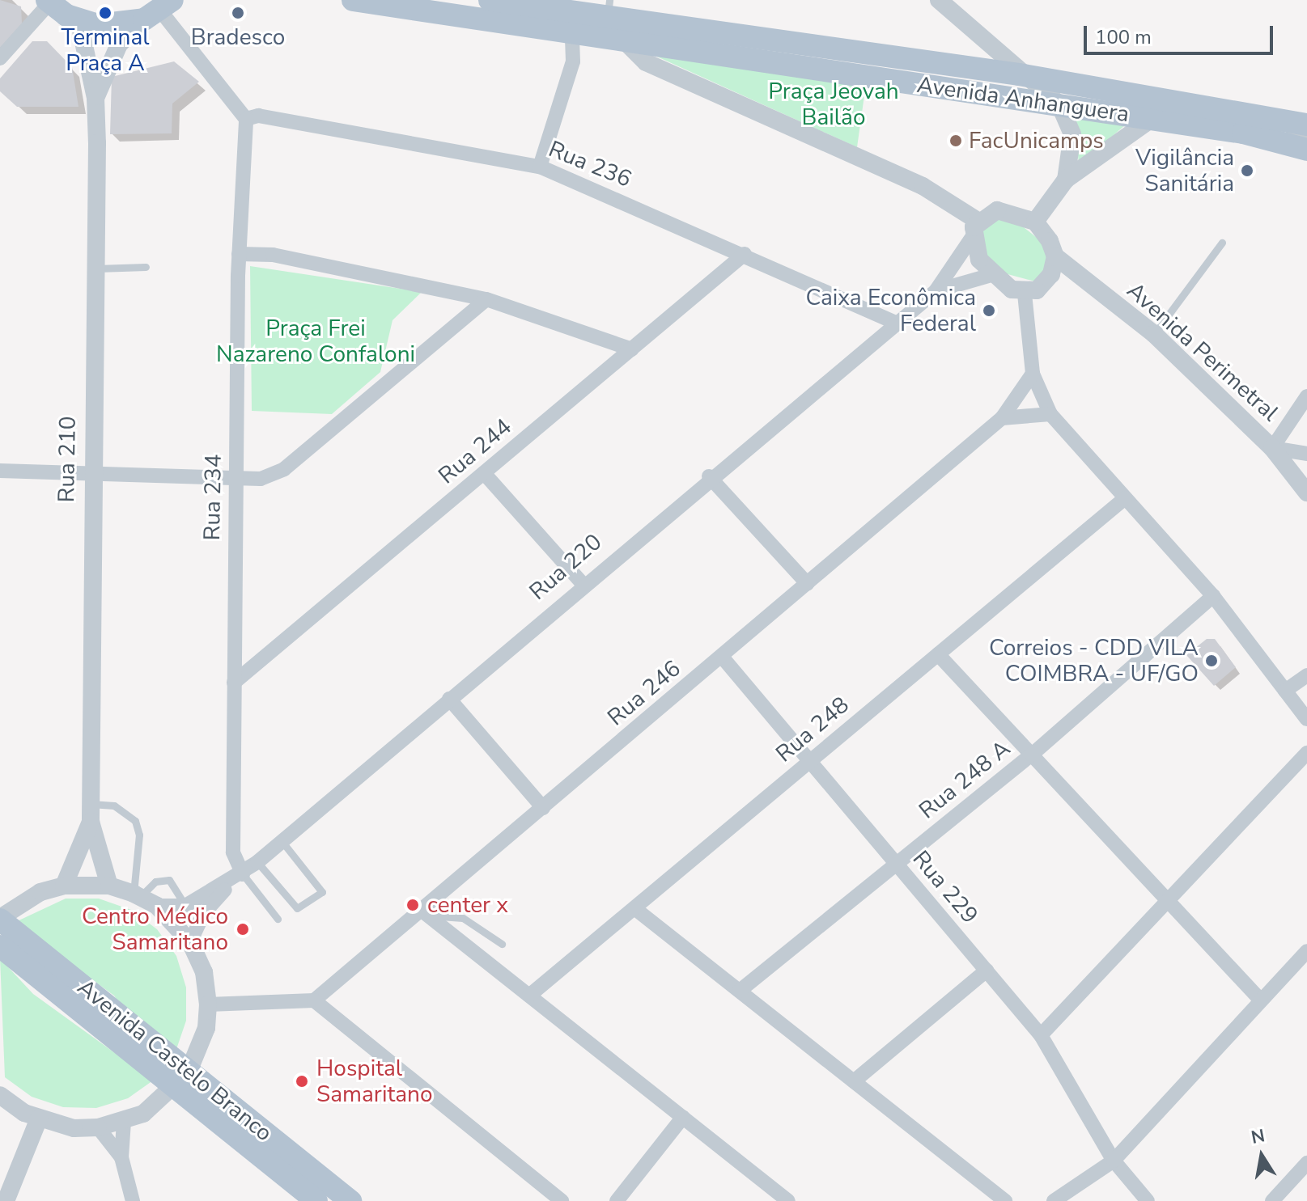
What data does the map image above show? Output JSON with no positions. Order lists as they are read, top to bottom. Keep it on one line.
{"streets":{"main road":["Avenida Anhanguera","Avenida Castelo Branco"],"street":["Rua 236","Avenida Perimetral","Rua 244","Rua 210","Rua 234","Rua 220","Rua 246","Rua 248","Rua 248 A","Rua 229"]},"crossings":[["Rua 236","Rua 244"],["Rua 236","Rua 234"],["Rua 236","Rua 220"],["Avenida Perimetral","Rua 220"],["Rua 244","Rua 234"],["Rua 234","Rua 220"],["Rua 246","Rua 229"],["Rua 248","Rua 229"],["Rua 248 A","Rua 229"]],"parks":["Praça Jeovah Bailão","Praça Frei Nazareno Confaloni"],"places":["Terminal Praça A","Bradesco","FacUnicamps","Vigilância Sanitária","Caixa Econômica Federal","Correios - CDD VILA COIMBRA - UF/GO","center x","Centro Médico Samaritano","Hospital Samaritano"],"scale_bar":"100 m","north":"top"}
